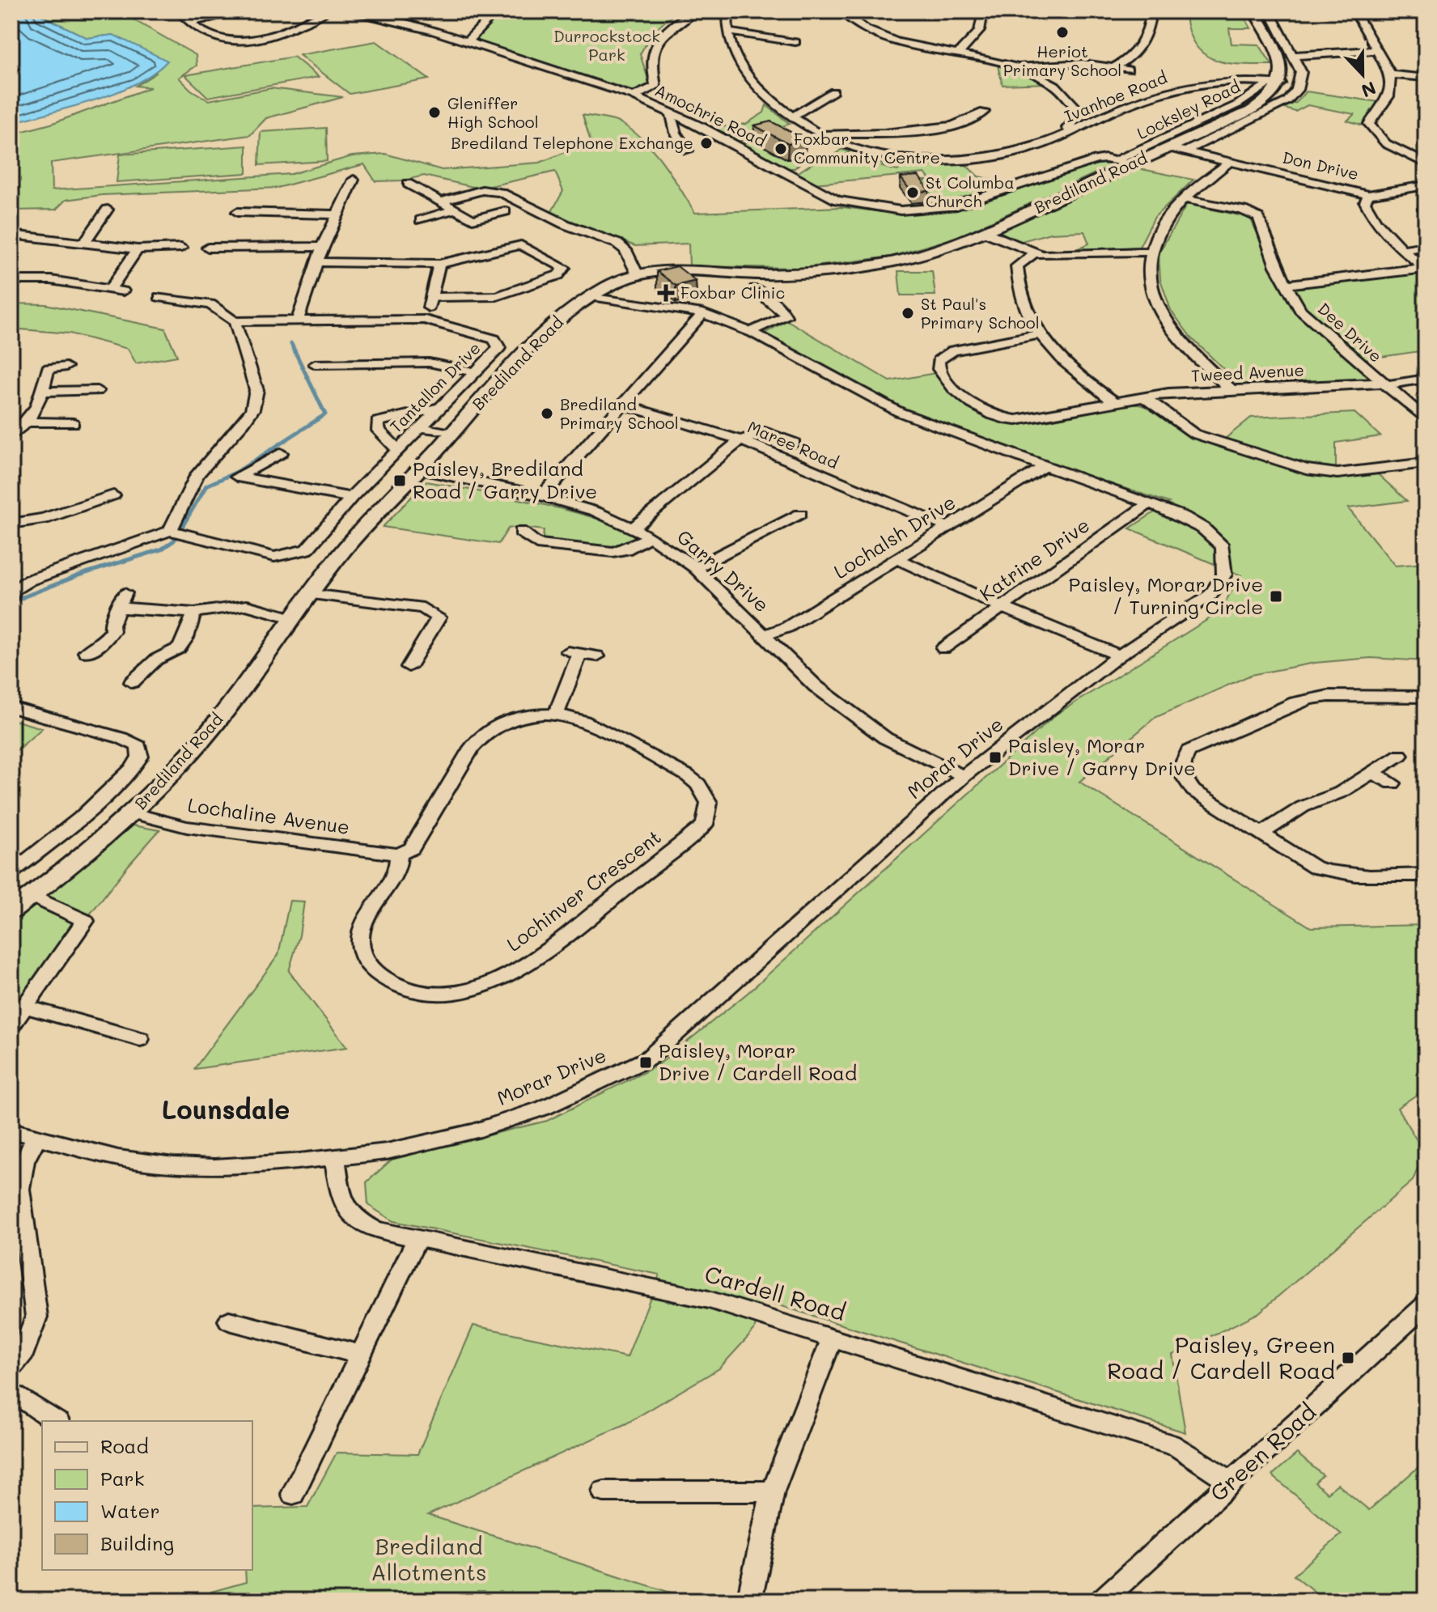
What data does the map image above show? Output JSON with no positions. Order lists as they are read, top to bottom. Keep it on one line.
{"streets":{"street":["Ivanhoe Road","Locksley Road","Amochrie Road","Don Drive","Brediland Road","Dee Drive","Tweed Avenue","Tantallon Drive","Maree Road","Lochalsh Drive","Katrine Drive","Garry Drive","Morar Drive","Lochaline Avenue","Lochinver Crescent","Cardell Road","Green Road"]},"crossings":[["Ivanhoe Road","Locksley Road"],["Ivanhoe Road","Brediland Road"],["Locksley Road","Amochrie Road"],["Locksley Road","Brediland Road"],["Amochrie Road","Brediland Road"],["Don Drive","Brediland Road"],["Brediland Road","Garry Drive"],["Brediland Road","Morar Drive"],["Brediland Road","Lochaline Avenue"],["Dee Drive","Tweed Avenue"],["Maree Road","Lochalsh Drive"],["Lochalsh Drive","Garry Drive"],["Lochalsh Drive","Morar Drive"],["Katrine Drive","Morar Drive"],["Garry Drive","Morar Drive"],["Morar Drive","Cardell Road"],["Lochaline Avenue","Lochinver Crescent"],["Cardell Road","Green Road"]],"districts":["Lounsdale"],"parks":["Durrockstock Park","Brediland Allotments"],"places":{"other":["Heriot Primary School","Gleniffer High School","Brediland Telephone Exchange","Foxbar Community Centre","St Columba Church","St Paul's Primary School","Brediland Primary School"],"health":["Foxbar Clinic"],"transit":["Paisley, Brediland Road / Garry Drive","Paisley, Morar Drive / Turning Circle","Paisley, Morar Drive / Garry Drive","Paisley, Morar Drive / Cardell Road","Paisley, Green Road / Cardell Road"]},"legend":["Road","Park","Water","Building"],"north":"bottom"}
